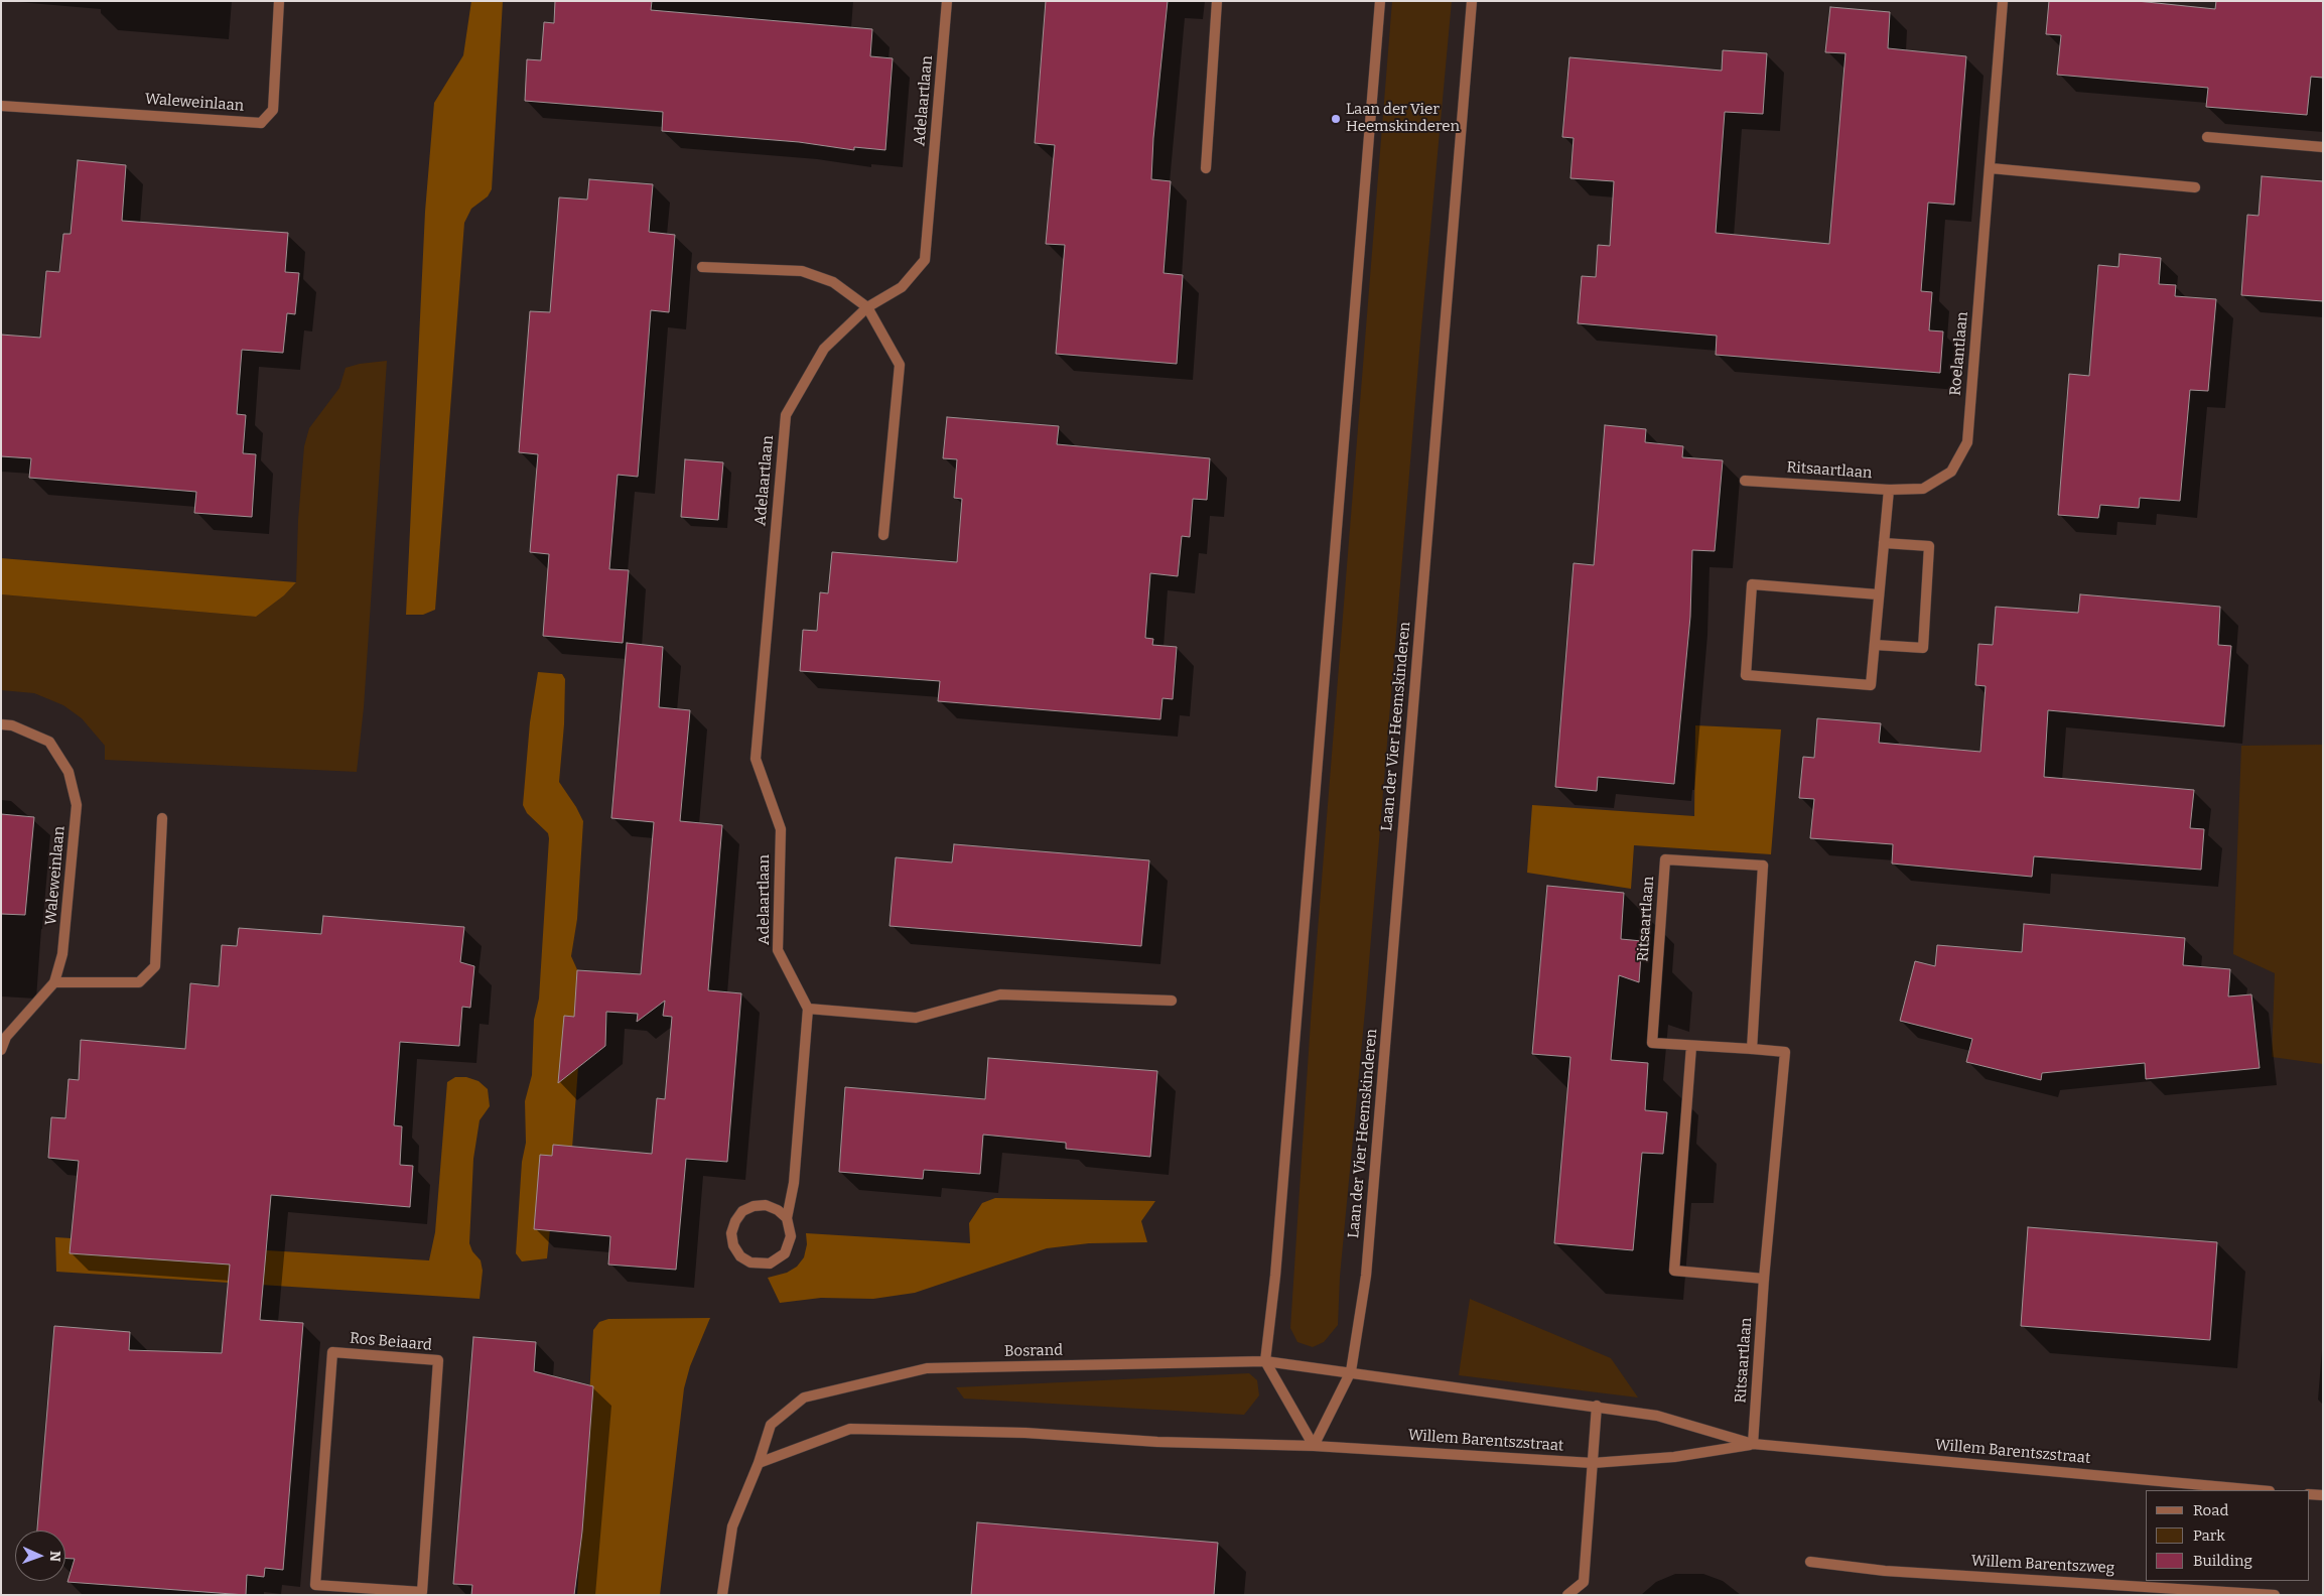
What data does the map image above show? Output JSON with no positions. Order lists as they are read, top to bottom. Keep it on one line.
{"streets":{"street":["Adelaartlaan","Waleweinlaan","Roelantlaan","Ritsaartlaan","Laan der Vier Heemskinderen","Ros Beiaard","Bosrand","Willem Barentszstraat","Willem Barentszweg"]},"crossings":[["Roelantlaan","Ritsaartlaan"],["Ritsaartlaan","Willem Barentszstraat"],["Laan der Vier Heemskinderen","Bosrand"],["Laan der Vier Heemskinderen","Willem Barentszstraat"],["Bosrand","Willem Barentszstraat"]],"places":["Laan der Vier Heemskinderen"],"legend":["Road","Park","Building"],"north":"right"}
